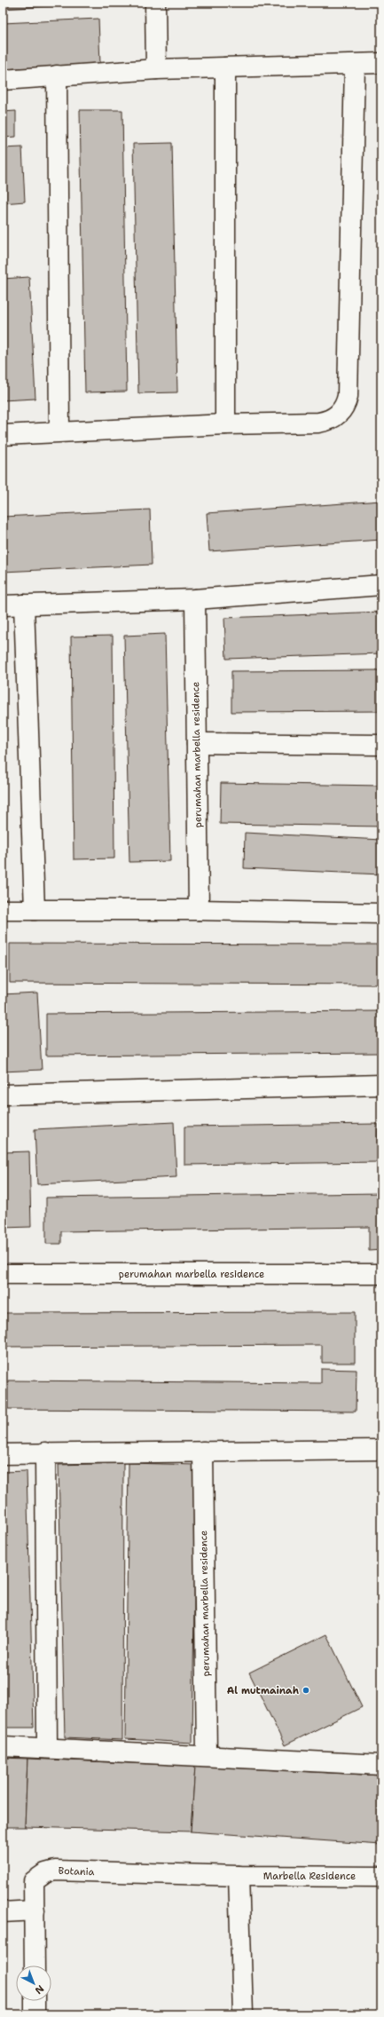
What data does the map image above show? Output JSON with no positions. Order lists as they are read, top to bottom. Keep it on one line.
{"streets":{"street":["perumahan marbella residence","Botania","Marbella Residence"]},"crossings":[["Botania","Marbella Residence"]],"places":["Al mutmainah"],"north":"bottom right"}
